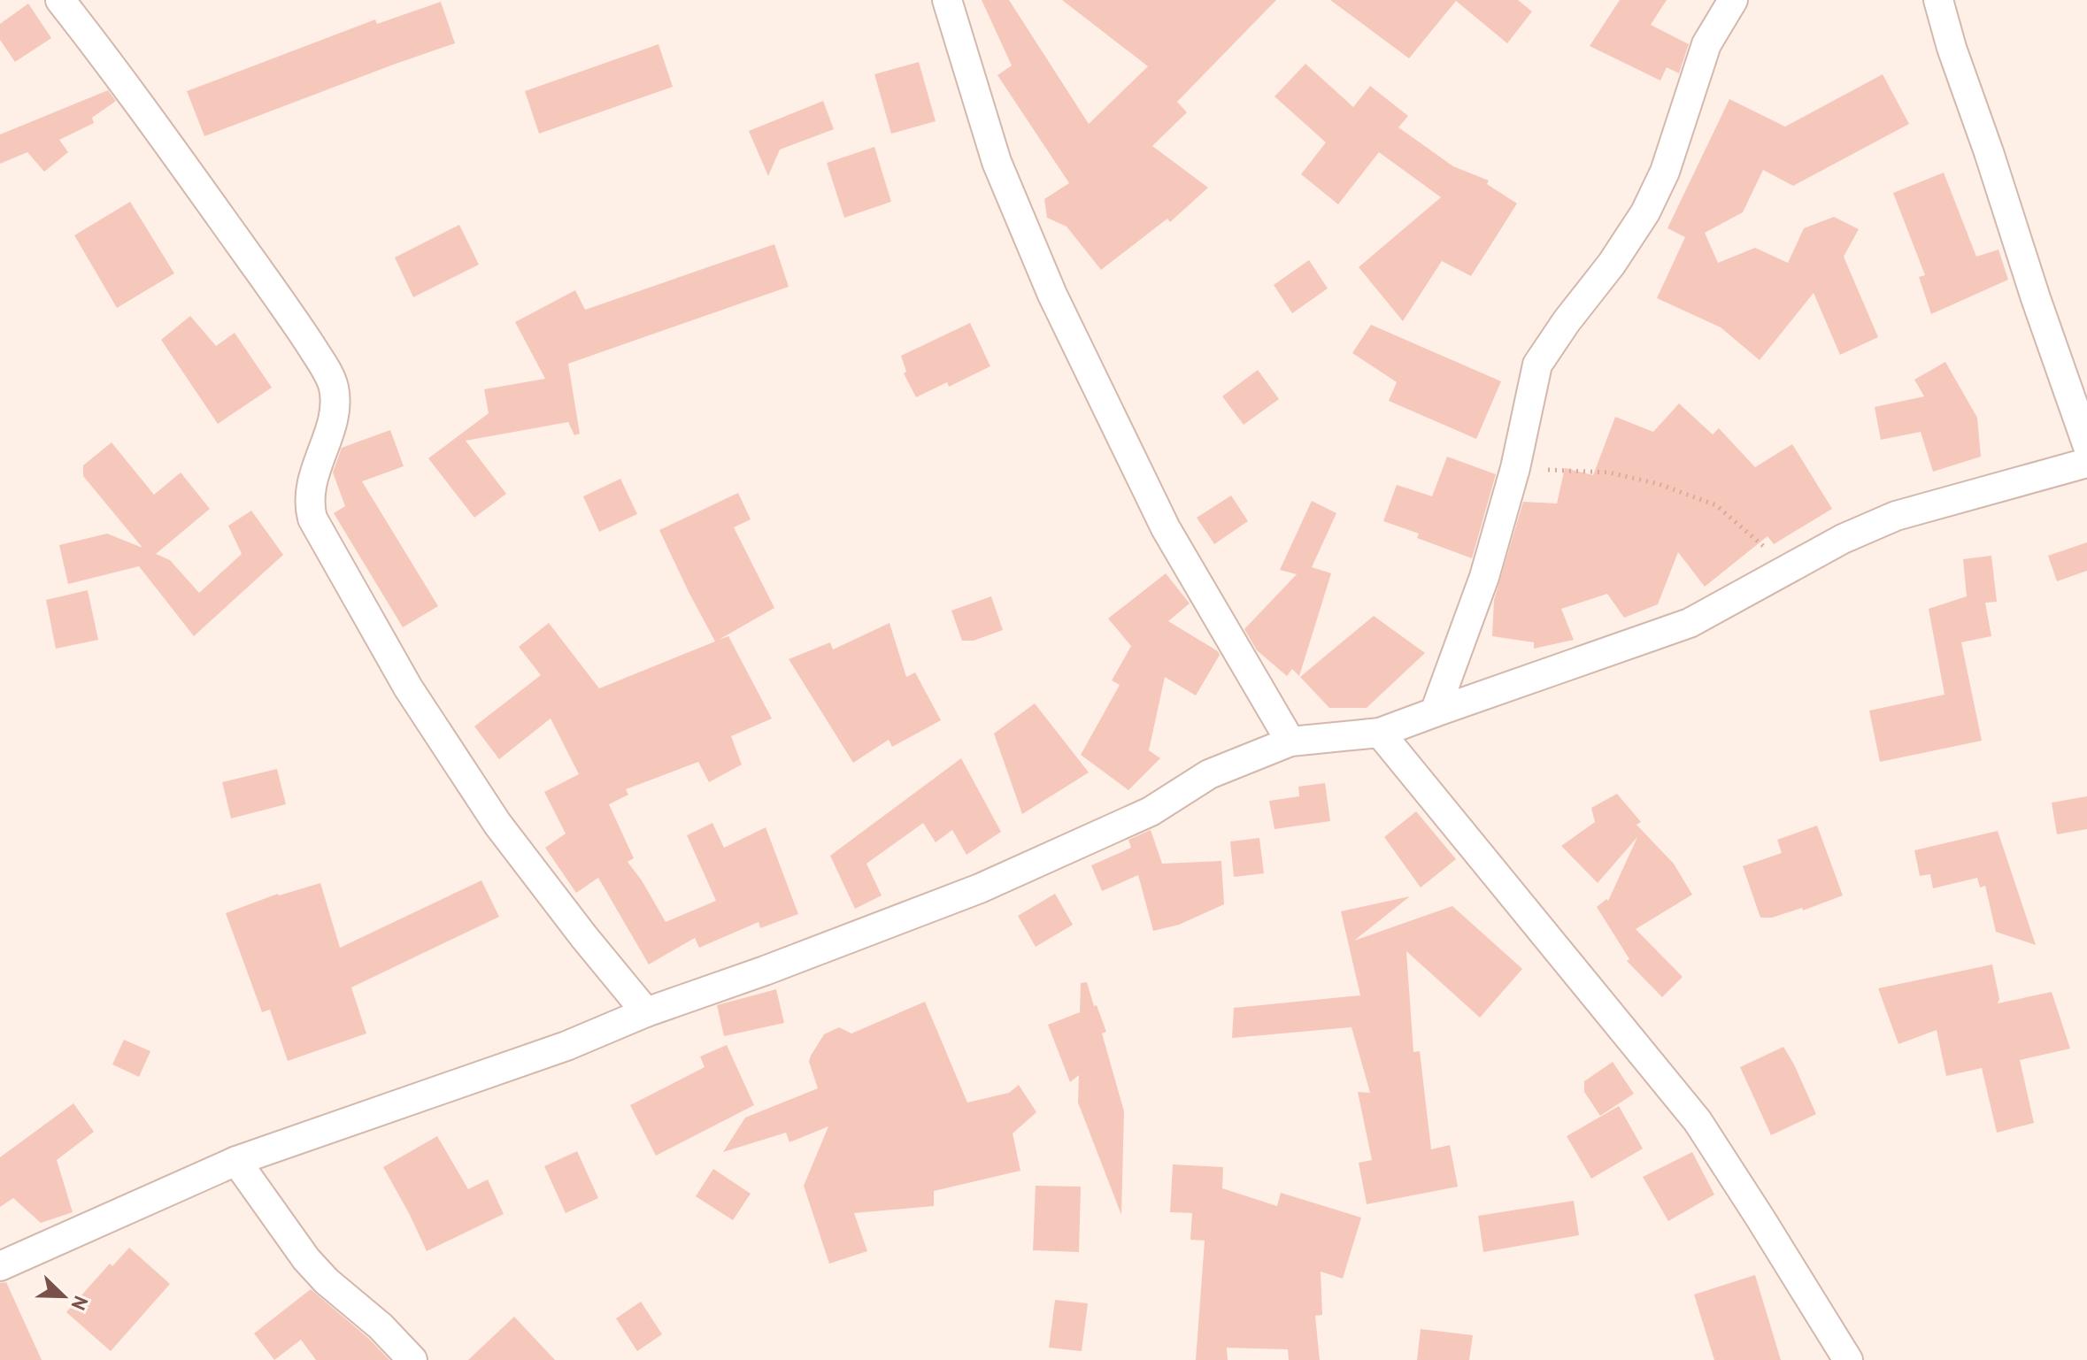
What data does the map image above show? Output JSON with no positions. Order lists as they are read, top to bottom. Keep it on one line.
{"north":"bottom right"}
